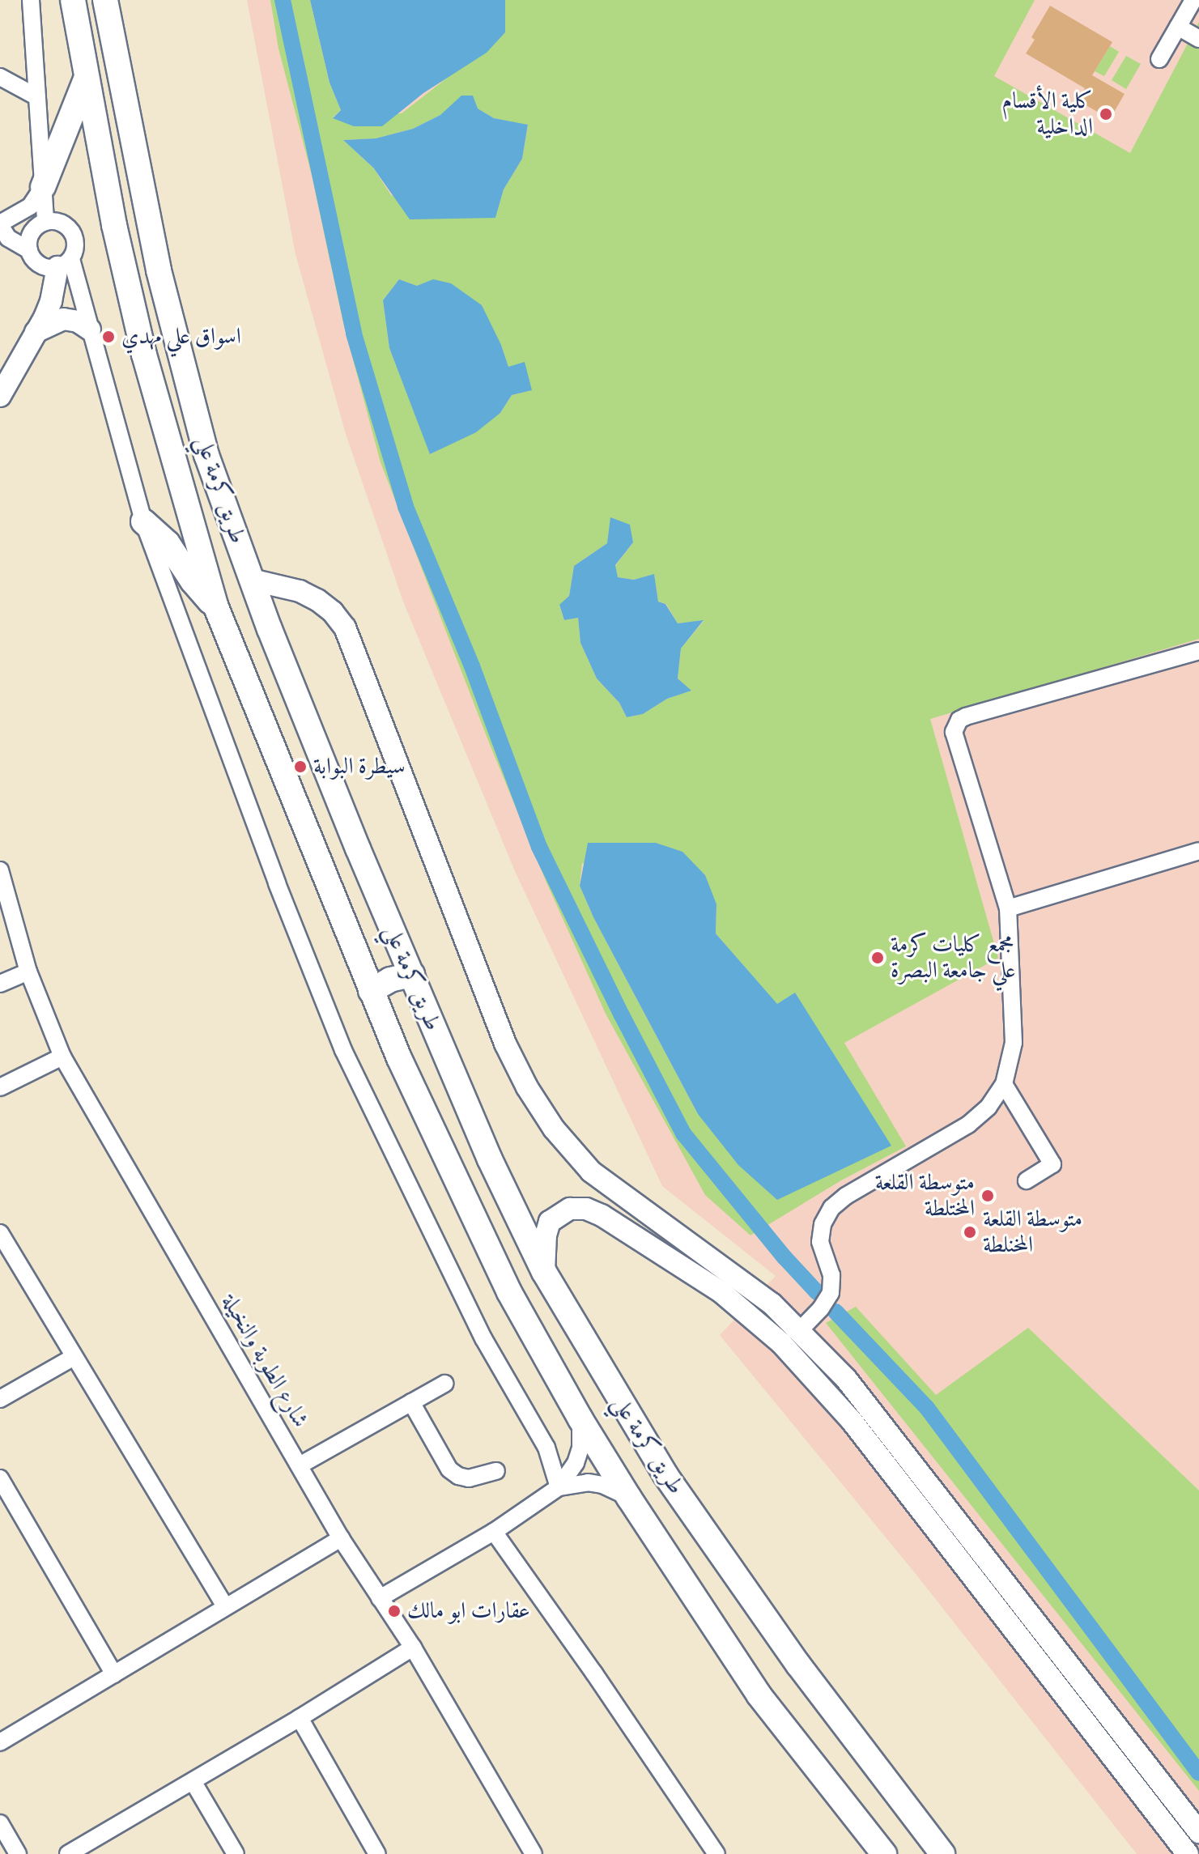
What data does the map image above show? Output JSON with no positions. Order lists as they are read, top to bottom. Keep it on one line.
{"streets":{"highway":["طريق كرمة علي"],"street":["شارع الطوبة والنخيلة"]},"places":["كلية الأقسام الداخلية","اسواق علي مهدي","سيطرة البوابة","مجمع كليات كرمة علي جامعة البصرة","متوسطة القلعة المختلطة","متوسطة القلعة المخنلطة","عقارات ابو مالك"]}
